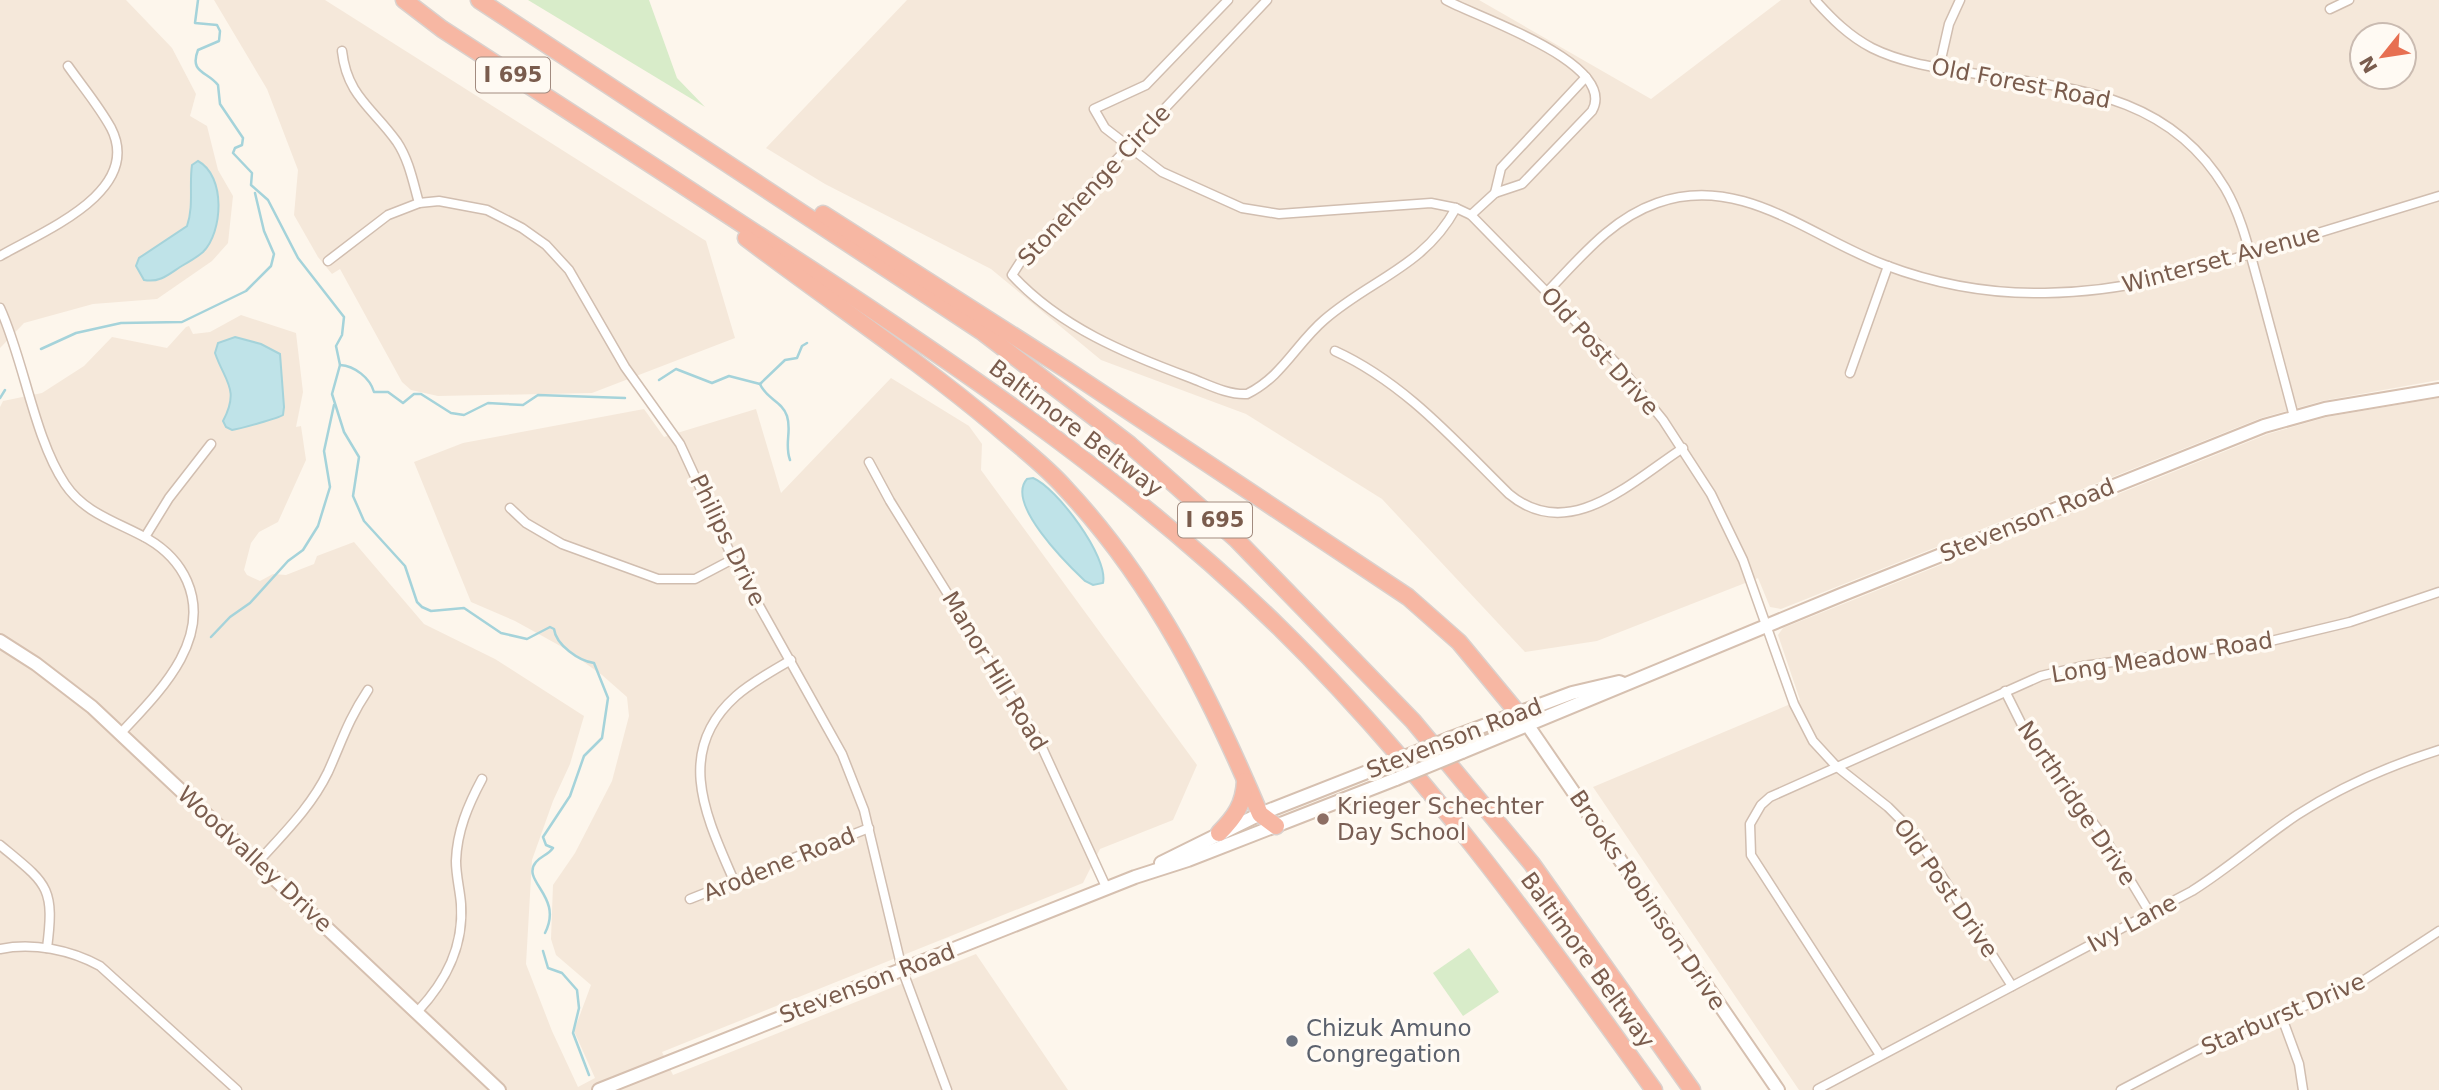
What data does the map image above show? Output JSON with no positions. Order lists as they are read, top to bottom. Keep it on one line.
{"streets":{"highway":["I 695","Baltimore Beltway"],"main road":["Stevenson Road","Woodvalley Drive","Brooks Robinson Drive"],"street":["Old Forest Road","Stonehenge Circle","Winterset Avenue","Old Post Drive","Philips Drive","Long Meadow Road","Manor Hill Road","Northridge Drive","Arodene Road","Ivy Lane","Starburst Drive"]},"crossings":[["Old Forest Road","Winterset Avenue"],["Old Forest Road","Stevenson Road"],["Stonehenge Circle","Old Post Drive"],["Winterset Avenue","Old Post Drive"],["Old Post Drive","Stevenson Road"],["Old Post Drive","Long Meadow Road"],["Old Post Drive","Ivy Lane"],["Stevenson Road","Philips Drive"],["Stevenson Road","Manor Hill Road"],["Stevenson Road","Brooks Robinson Drive"],["Philips Drive","Arodene Road"],["Long Meadow Road","Northridge Drive"],["Long Meadow Road","Ivy Lane"],["Northridge Drive","Ivy Lane"]],"places":["Krieger Schechter Day School","Chizuk Amuno Congregation"],"north":"bottom left"}
